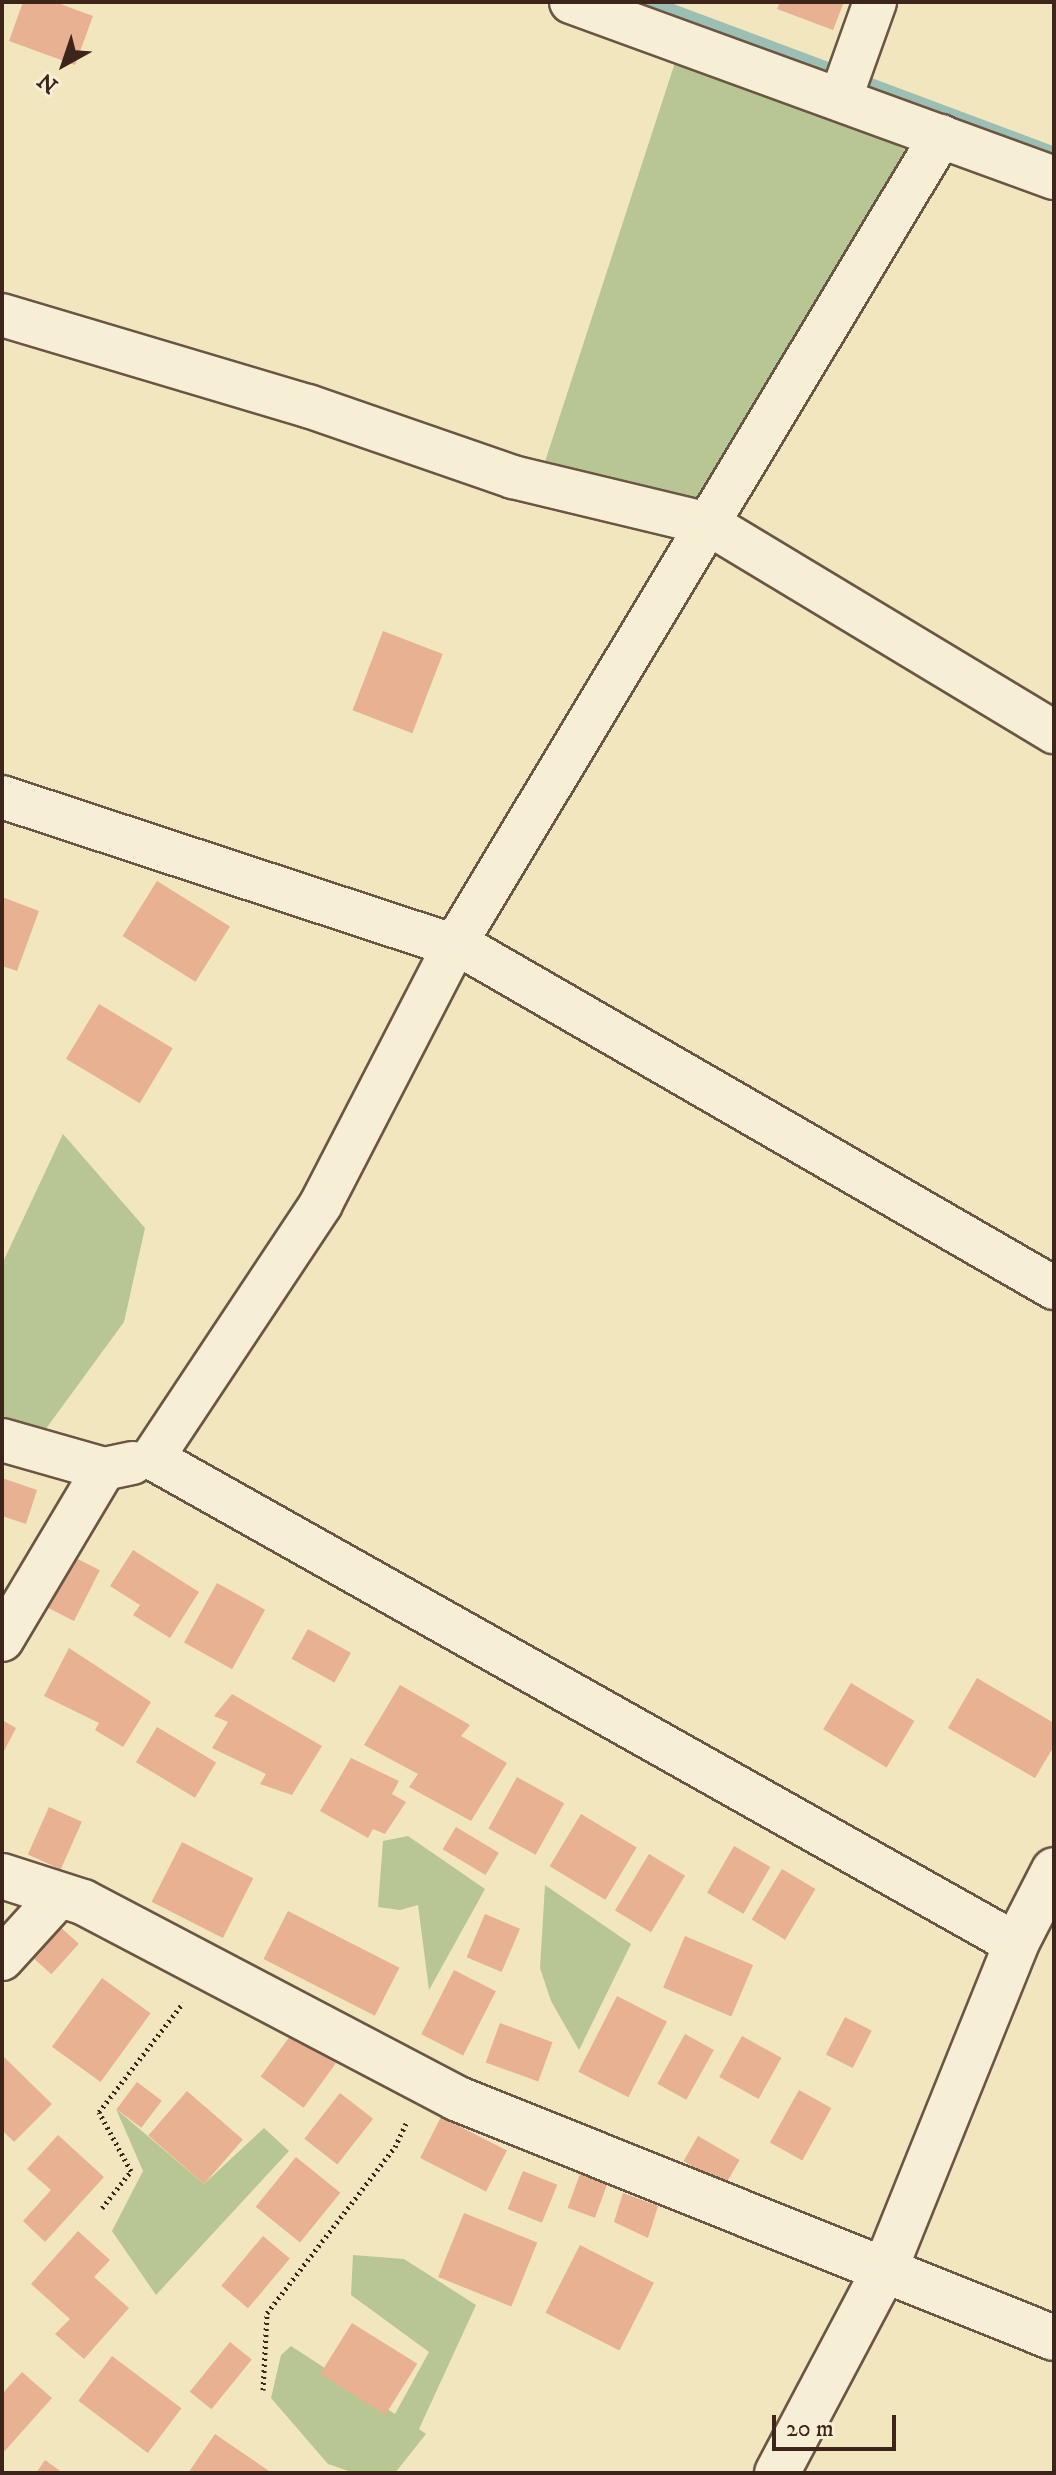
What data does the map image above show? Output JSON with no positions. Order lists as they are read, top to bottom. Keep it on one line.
{"scale_bar":"20 m","north":"bottom left"}
